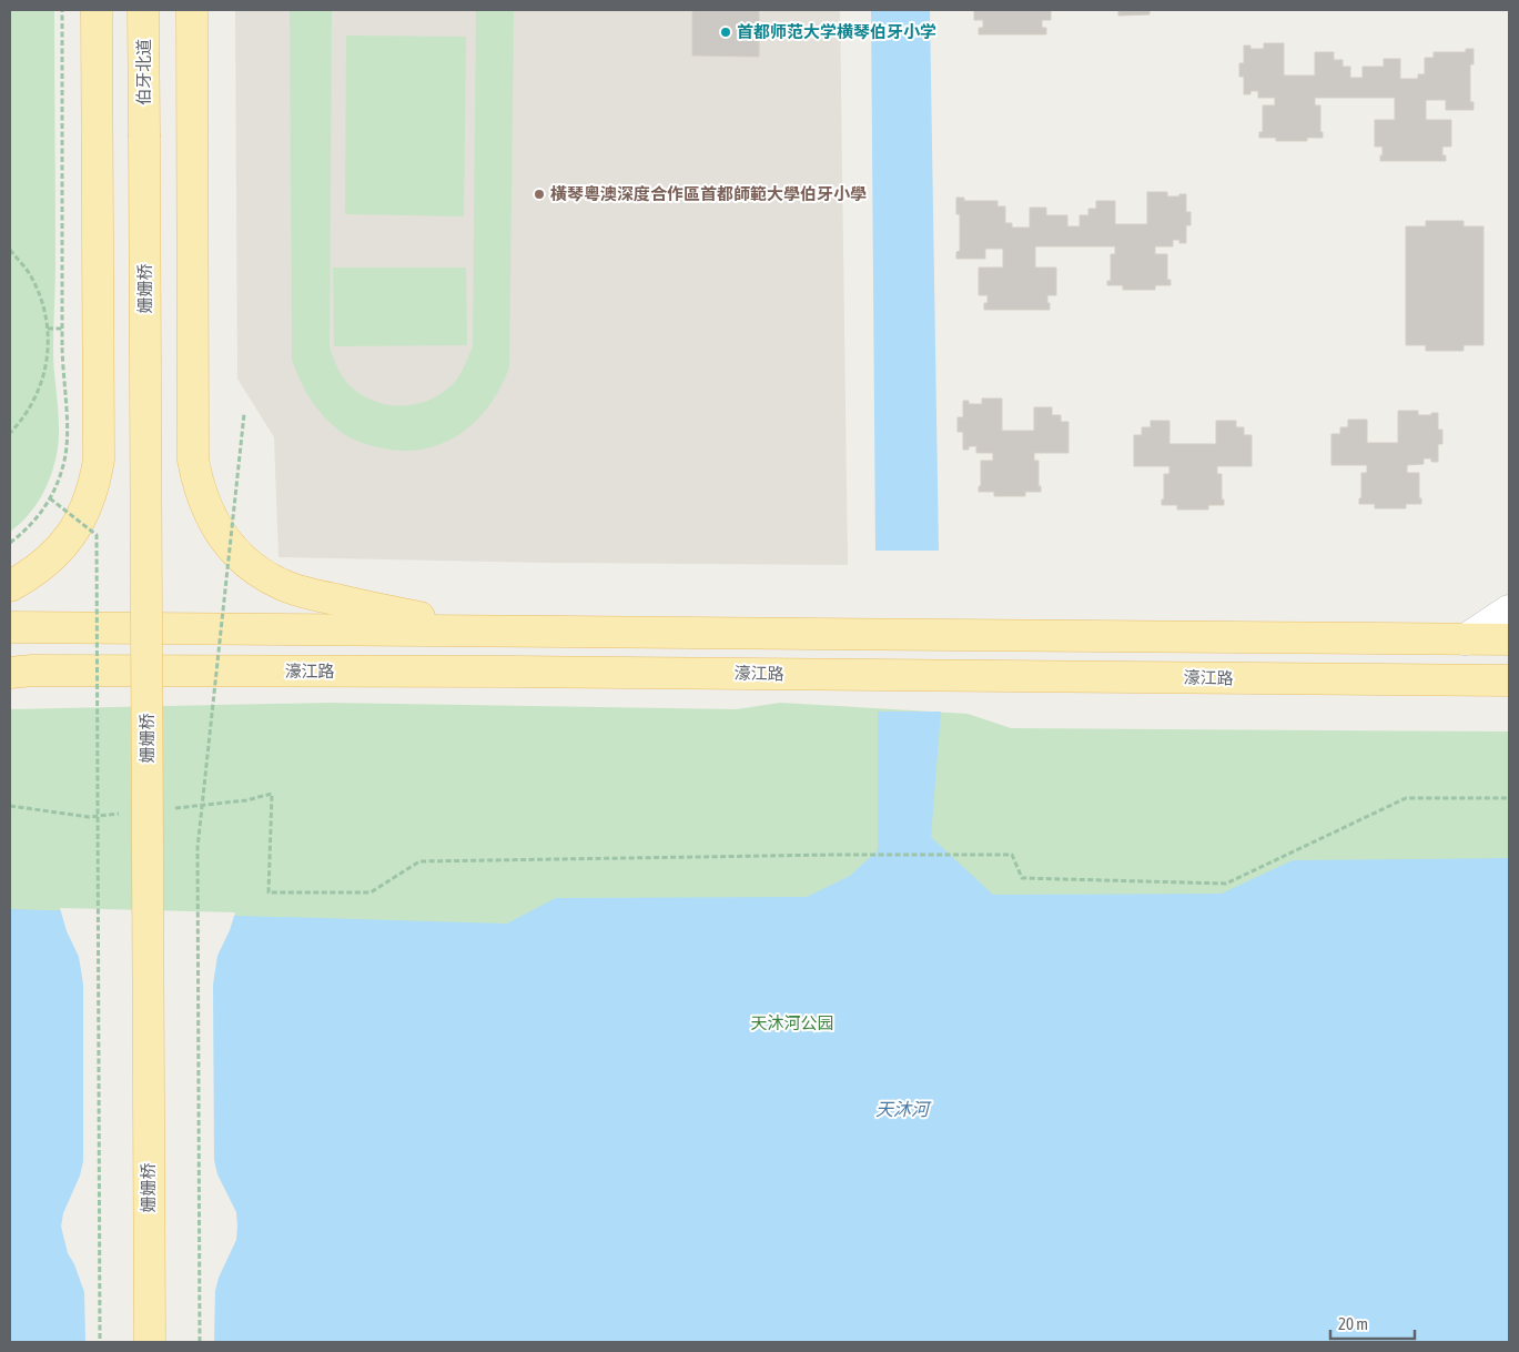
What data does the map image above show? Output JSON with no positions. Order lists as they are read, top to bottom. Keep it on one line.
{"streets":{"main road":["伯牙北道","姗姗桥","濠江路"]},"crossings":[["伯牙北道","姗姗桥"]],"water":["天沐河"],"parks":["天沐河公园"],"places":["首都师范大学横琴伯牙小学","橫琴粵澳深度合作區首都師範大學伯牙小學"],"scale_bar":"20 m"}
